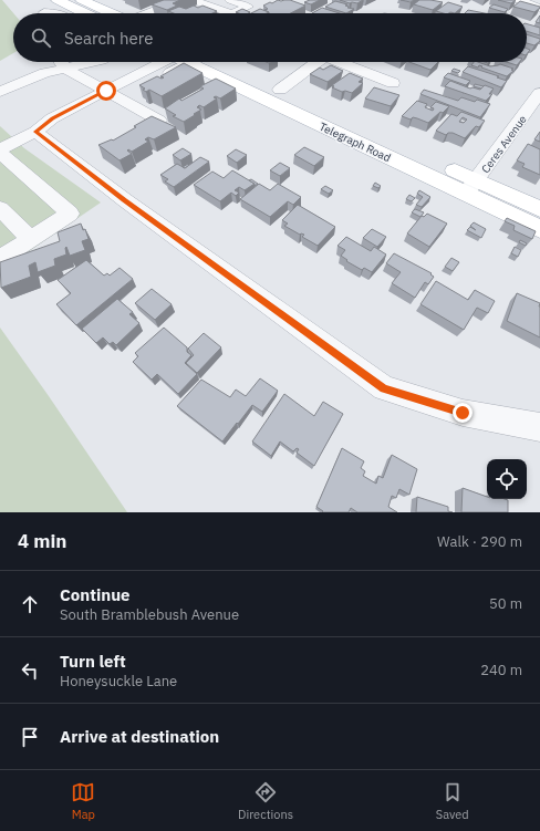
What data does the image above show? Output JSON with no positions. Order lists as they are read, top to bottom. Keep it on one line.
{"streets":{"main road":["Telegraph Road"],"street":["Ceres Avenue"]},"crossings":[["Telegraph Road","Ceres Avenue"]],"page":{"search":"Search here","heading":["4 min","Walk · 290 m"],"list":[["Continue","South Bramblebush Avenue","50 m"],["Turn left","Honeysuckle Lane","240 m"],"Arrive at destination"],"nav":["Map","Directions","Saved"]}}
